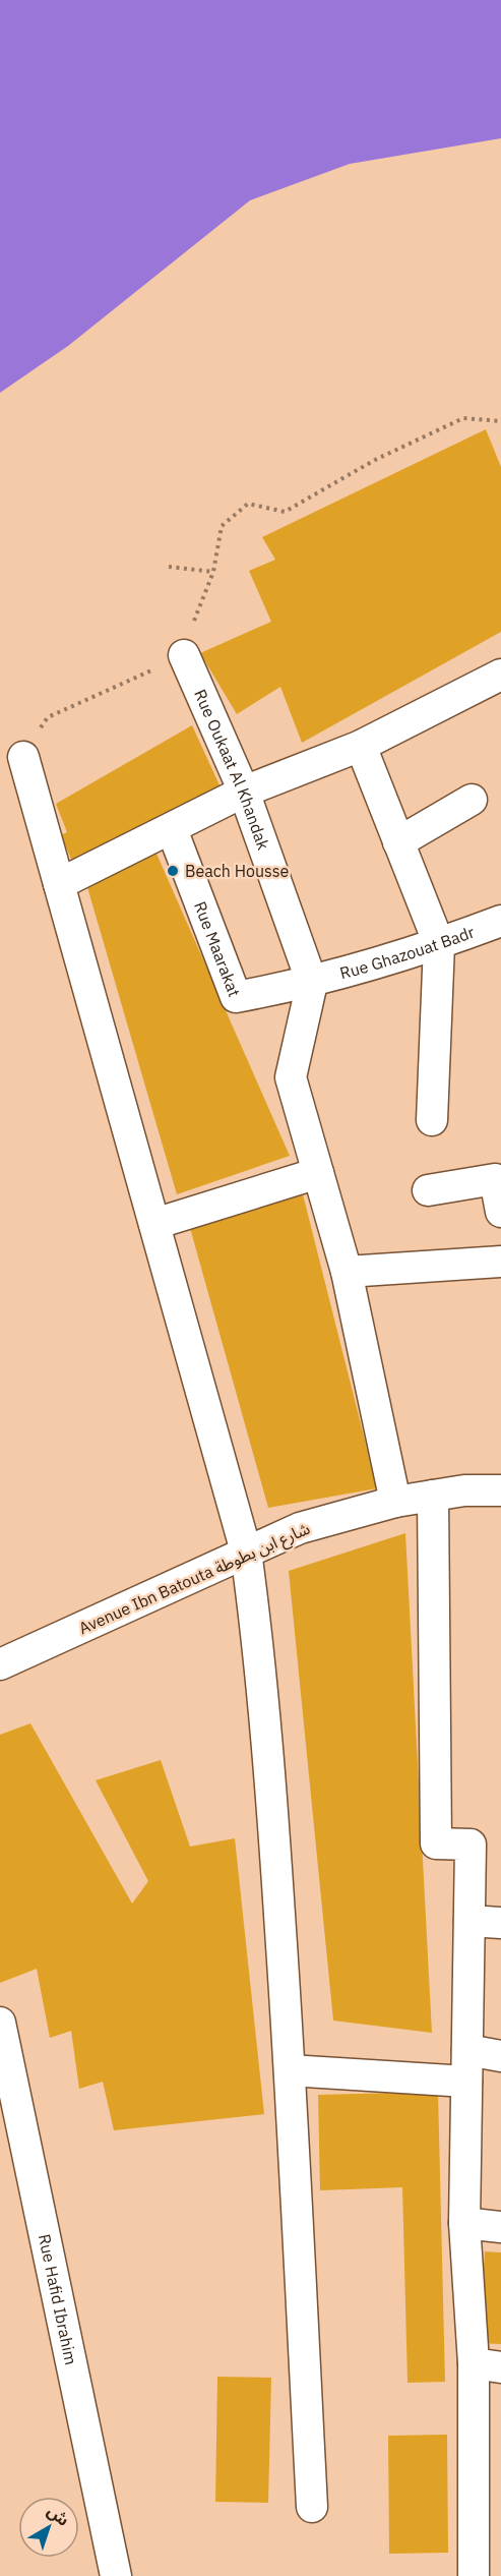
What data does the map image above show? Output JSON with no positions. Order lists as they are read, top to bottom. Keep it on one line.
{"streets":{"street":["Rue Oukaat Al Khandak","Rue Maarakat","Rue Ghazouat Badr","Avenue Ibn Batouta شارع ابن بطوطة","Rue Hafid Ibrahim"]},"crossings":[["Rue Oukaat Al Khandak","Rue Maarakat"],["Rue Oukaat Al Khandak","Rue Ghazouat Badr"],["Rue Maarakat","Rue Ghazouat Badr"]],"places":["Beach Housse"],"north":"top right"}
